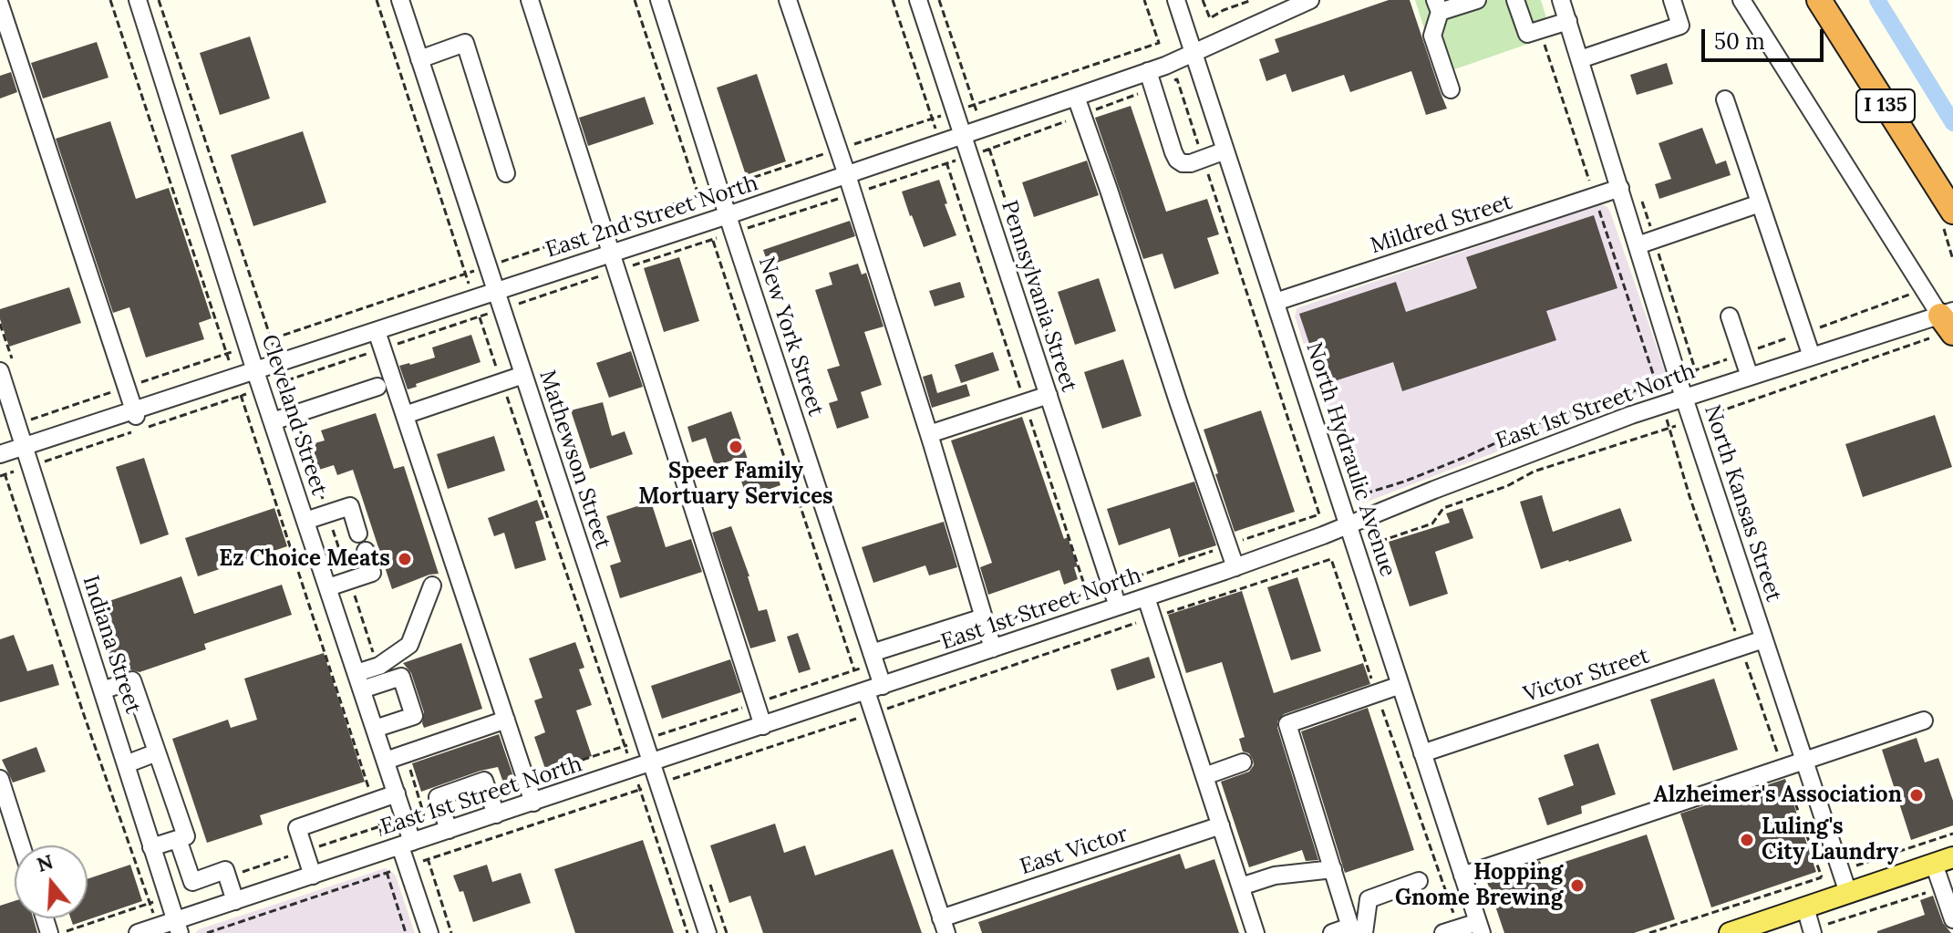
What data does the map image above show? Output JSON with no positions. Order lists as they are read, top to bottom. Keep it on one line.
{"streets":{"highway":["I 135"],"street":["East 2nd Street North","Mildred Street","Pennsylvania Street","New York Street","East 1st Street North","Cleveland Street","Mathewson Street","North Hydraulic Avenue","North Kansas Street","Indiana Street","Victor Street","East Victor"]},"crossings":[["East 2nd Street North","Pennsylvania Street"],["East 2nd Street North","New York Street"],["East 2nd Street North","Cleveland Street"],["East 2nd Street North","Mathewson Street"],["East 2nd Street North","North Hydraulic Avenue"],["East 2nd Street North","Indiana Street"],["Mildred Street","North Hydraulic Avenue"],["Mildred Street","North Kansas Street"],["Pennsylvania Street","East 1st Street North"],["New York Street","East 1st Street North"],["New York Street","East Victor"],["East 1st Street North","Cleveland Street"],["East 1st Street North","Mathewson Street"],["East 1st Street North","North Hydraulic Avenue"],["East 1st Street North","North Kansas Street"],["East 1st Street North","Indiana Street"],["North Hydraulic Avenue","Victor Street"],["North Kansas Street","Victor Street"]],"places":["Speer Family Mortuary Services","Ez Choice Meats","Alzheimer's Association","Luling's City Laundry","Hopping Gnome Brewing"],"scale_bar":"50 m","north":"top"}
